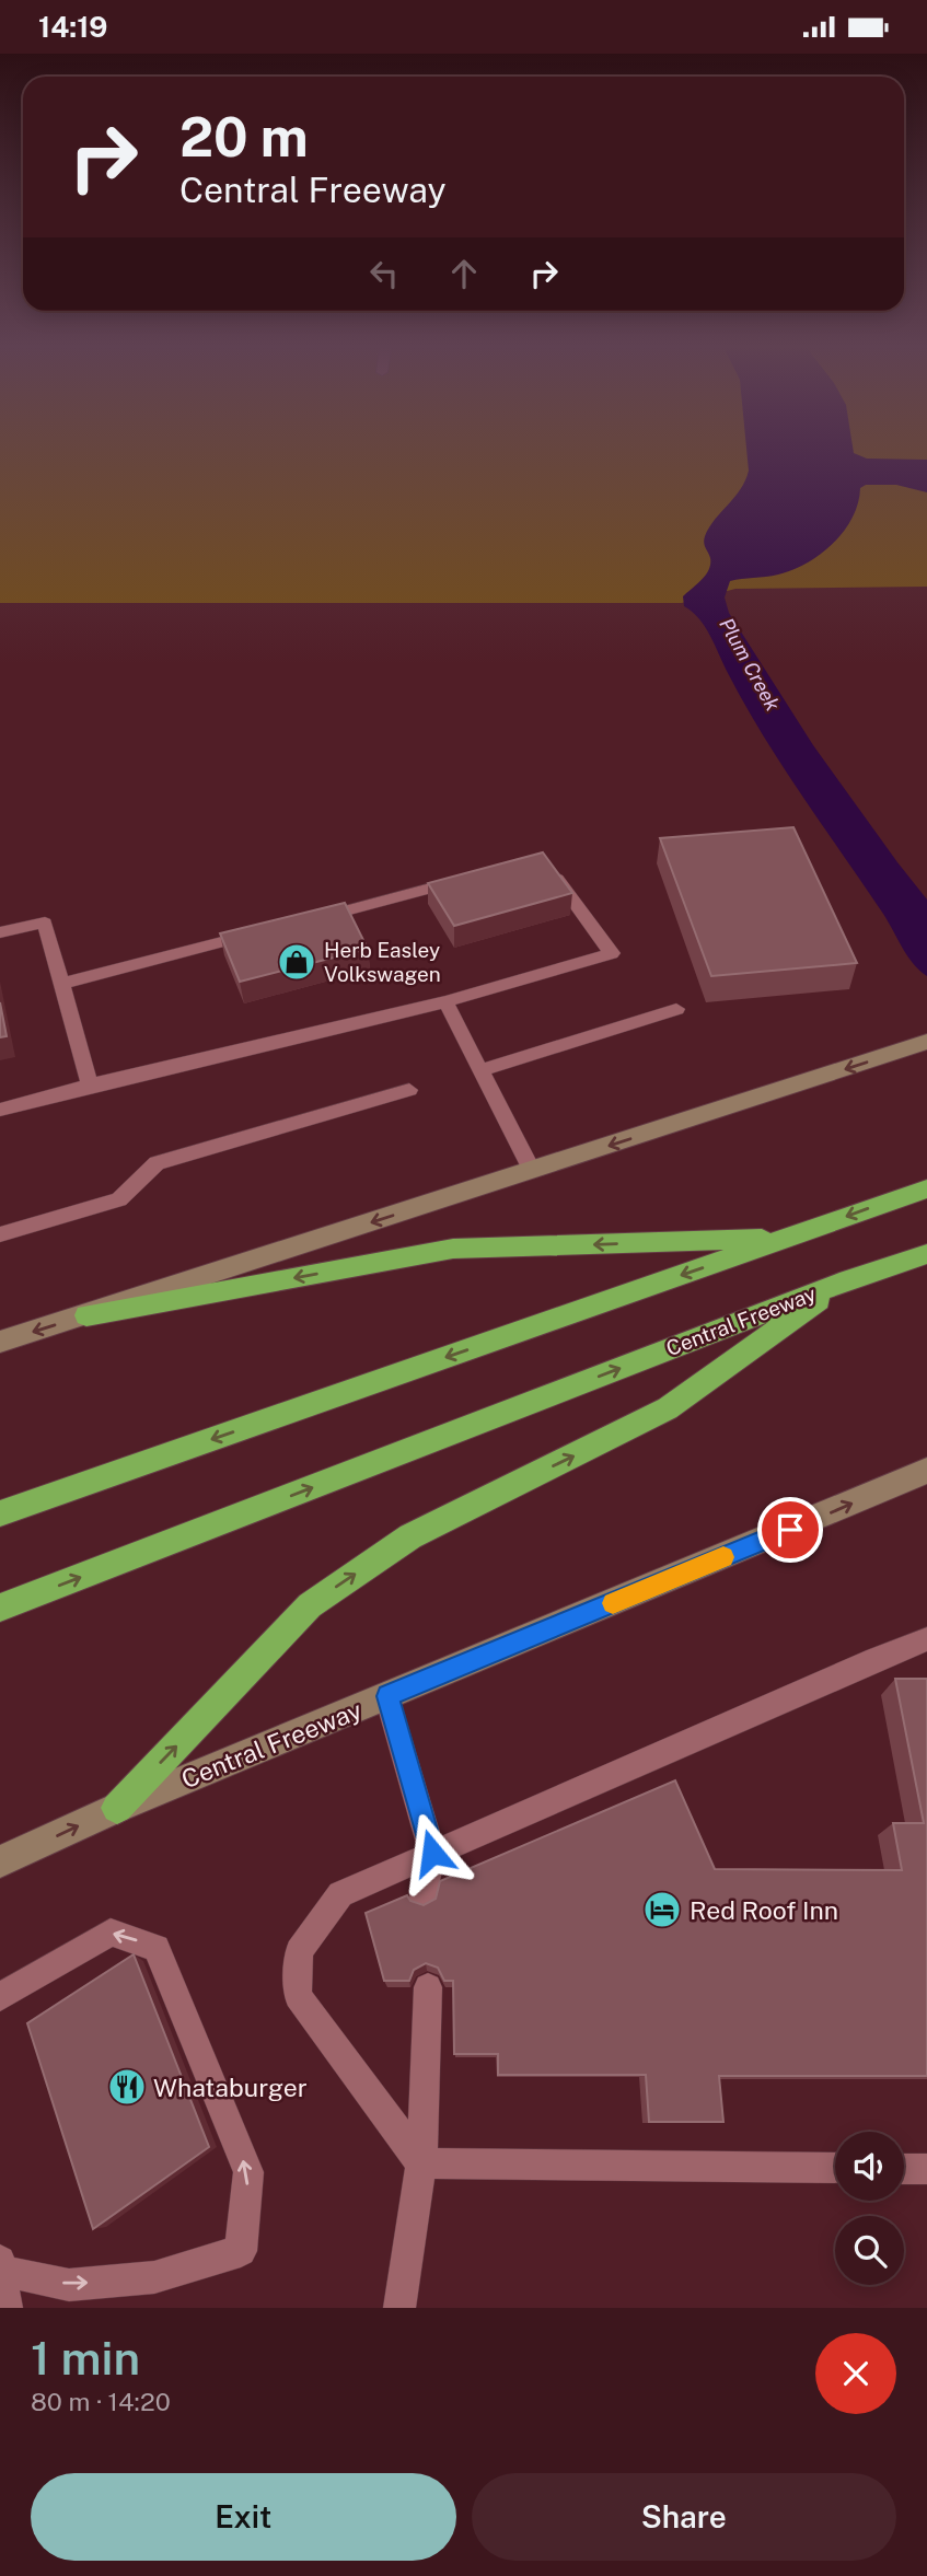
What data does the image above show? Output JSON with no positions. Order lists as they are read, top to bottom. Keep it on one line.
{"streets":{"highway":["Central Freeway"]},"water":["Plum Creek"],"places":{"shop":["Herb Easley Volkswagen"],"hotel":["Red Roof Inn"],"restaurant":["Whataburger"]},"page":{"status":"14:19","turn":["20 m","Central Freeway"],"heading":["1 min","80 m · 14:20"],"buttons":["Exit","Share"]}}
